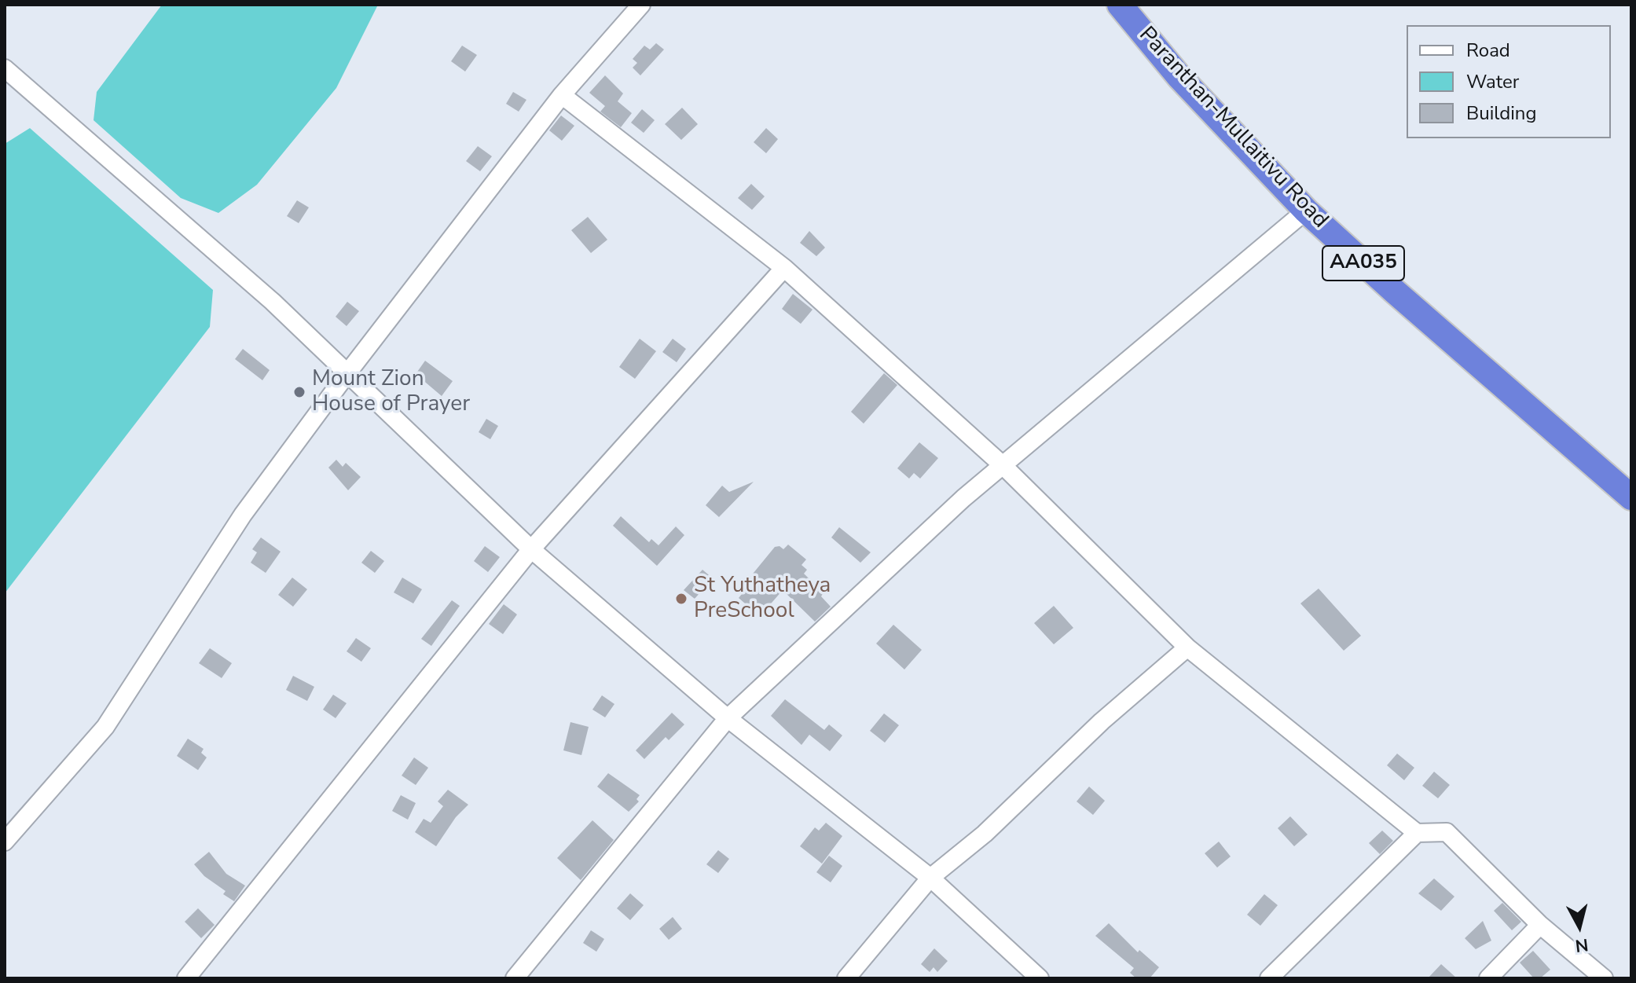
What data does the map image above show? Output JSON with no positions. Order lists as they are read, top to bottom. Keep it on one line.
{"streets":{"highway":["Paranthan-Mullaitivu Road","AA035"]},"places":["Mount Zion House of Prayer","St Yuthatheya PreSchool"],"legend":["Road","Water","Building"],"north":"bottom"}
